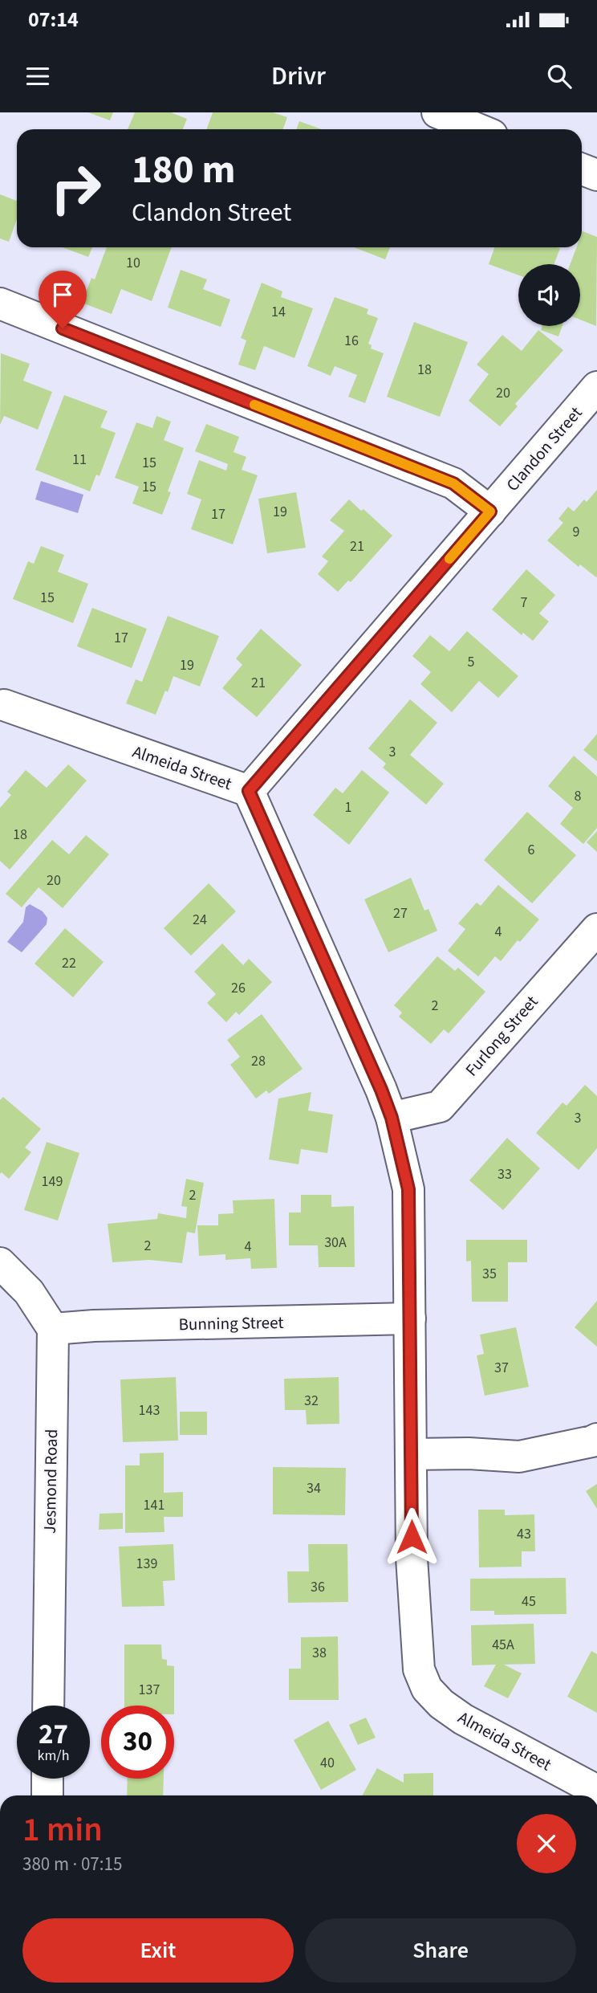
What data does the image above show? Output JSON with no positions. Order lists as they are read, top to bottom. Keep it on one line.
{"streets":{"street":["Clandon Street","Almeida Street","Furlong Street","Bunning Street","Jesmond Road"]},"crossings":[["Clandon Street","Almeida Street"],["Almeida Street","Furlong Street"],["Almeida Street","Bunning Street"],["Bunning Street","Jesmond Road"]],"house_numbers":["10","14","16","18","20","11","15","15","19","17","9","21","15","7","17","5","19","21","3","8","1","18","6","20","27","24","4","22","26","2","28","3","33","149","2","30A","2","4","35","37","32","143","34","141","43","139","36","45","45A","38","137","40"],"page":{"status":"07:14","header":"Drivr","turn":["180 m","Clandon Street"],"speed":"27 km/h","limit":"30","heading":["1 min","380 m · 07:15"],"buttons":["Exit","Share"]}}
